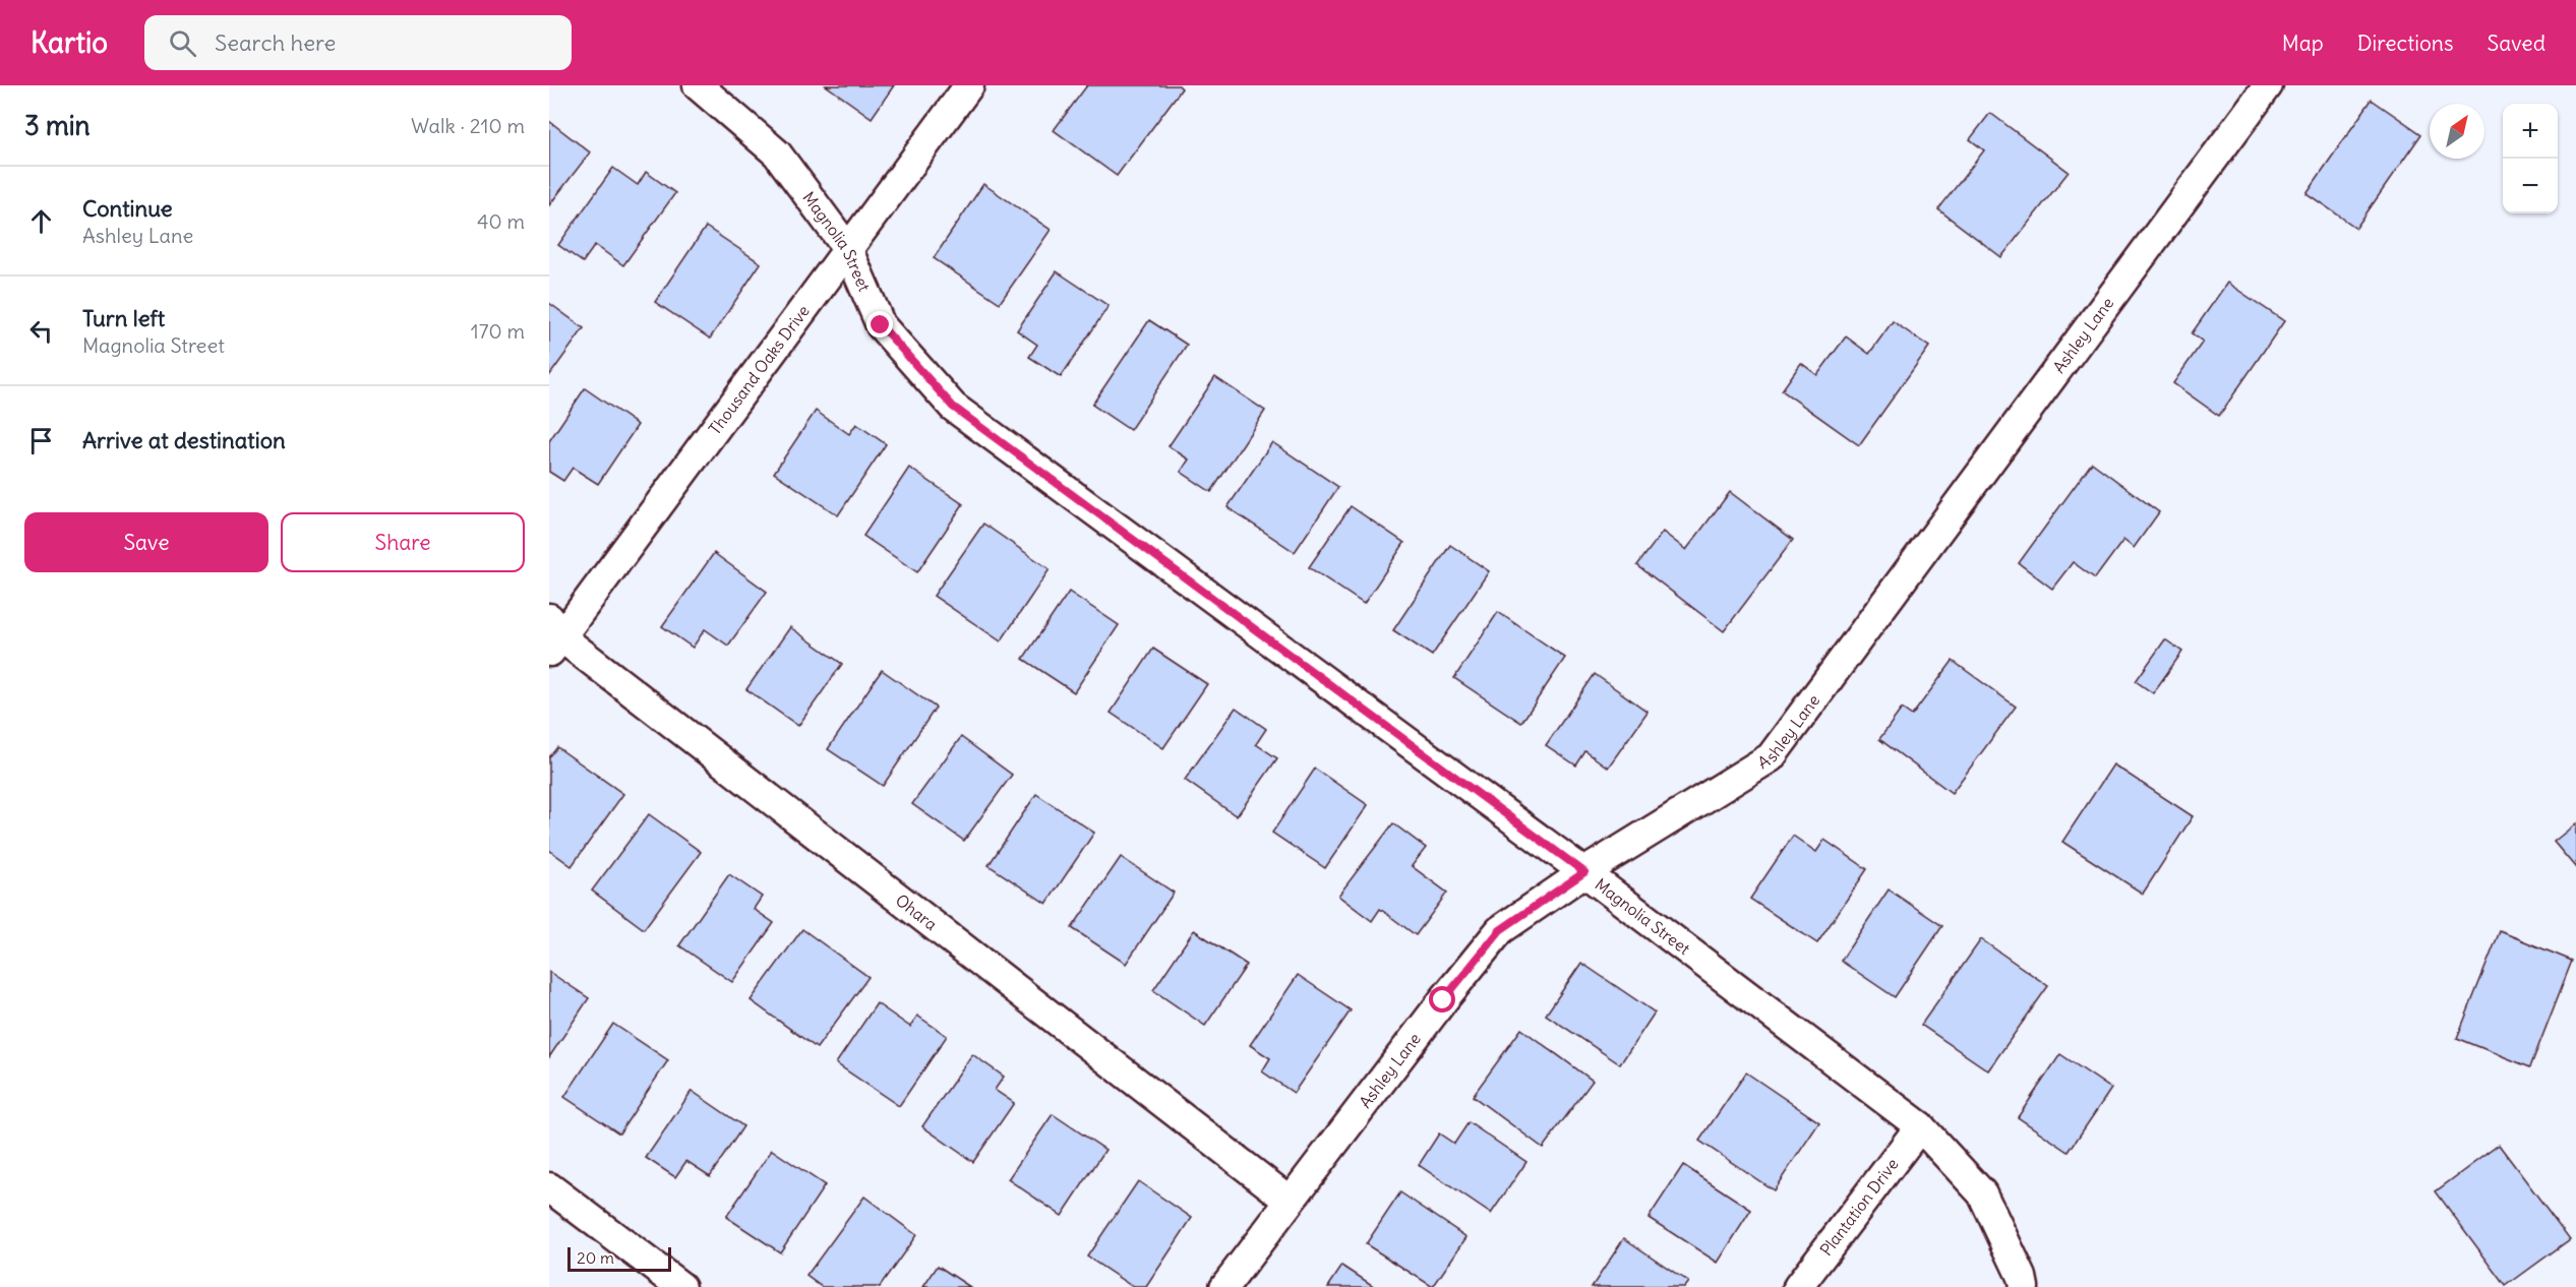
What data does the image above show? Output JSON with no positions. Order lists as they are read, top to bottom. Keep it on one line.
{"streets":{"street":["Magnolia Street","Ashley Lane","Thousand Oaks Drive","Ohara","Plantation Drive"]},"crossings":[["Magnolia Street","Ashley Lane"],["Magnolia Street","Thousand Oaks Drive"],["Magnolia Street","Plantation Drive"],["Ashley Lane","Ohara"],["Thousand Oaks Drive","Ohara"]],"scale_bar":"20 m","north":"top right","page":{"header":"Kartio","search":"Search here","nav":["Map","Directions","Saved"],"heading":["3 min","Walk · 210 m"],"map_buttons":["+","−"],"list":[["Continue","Ashley Lane","40 m"],["Turn left","Magnolia Street","170 m"],"Arrive at destination"],"buttons":["Save","Share"],"scale":"20 m"}}
